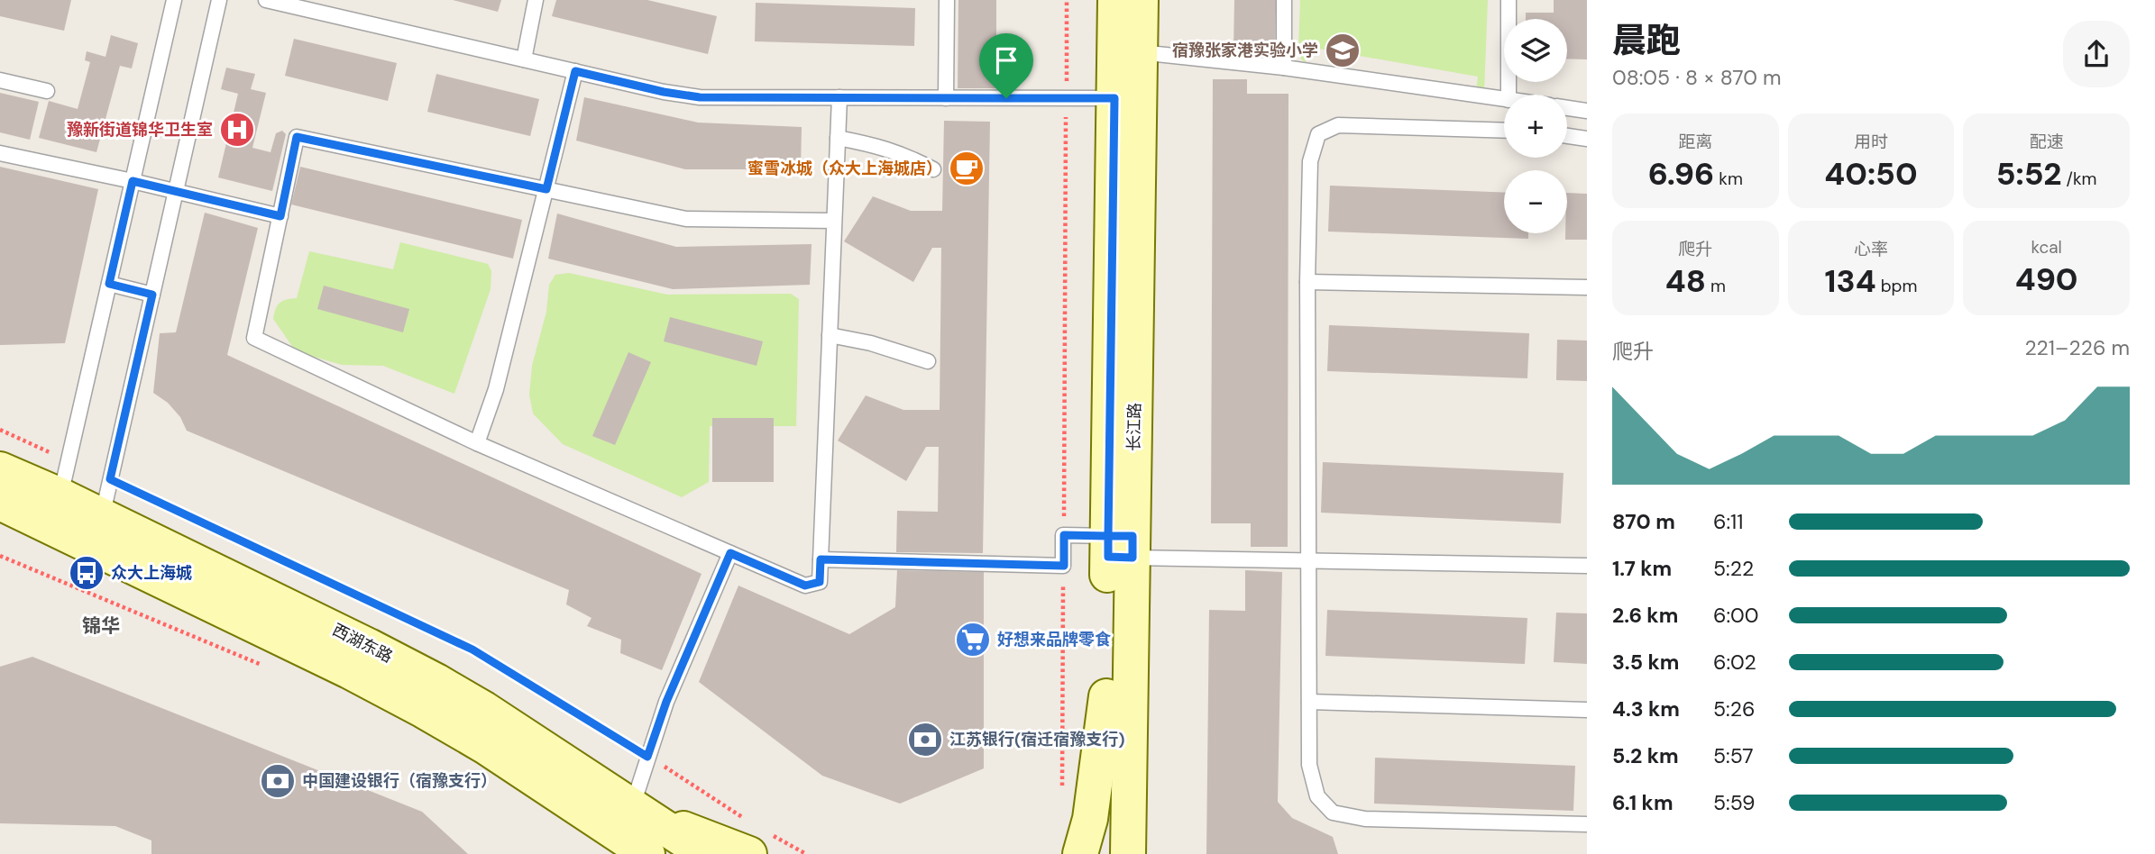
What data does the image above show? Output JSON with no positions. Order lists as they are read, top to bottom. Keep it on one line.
{"streets":{"street":["长江路","西湖东路"]},"districts":["锦华"],"places":{"school or university":["宿豫张家港实验小学"],"hospital":["豫新街道锦华卫生室"],"cafe":["蜜雪冰城（众大上海城店）"],"bus stop":["众大上海城"],"supermarket":["好想来品牌零食"],"bank":["江苏银行(宿迁宿豫支行)","中国建设银行（宿豫支行）"]},"page":{"heading":["晨跑","08:05 · 8 × 870 m"],"map_buttons":["+","−"],"stats":[["距离","6.96 km"],["用时","40:50"],["配速","5:52 /km"],["爬升","48 m"],["心率","134 bpm"],["kcal","490"]],"chart":["爬升","221–226 m"],"list":[{"name":"870 m","note":"6:11"},{"name":"1.7 km","note":"5:22"},{"name":"2.6 km","note":"6:00"},{"name":"3.5 km","note":"6:02"},{"name":"4.3 km","note":"5:26"},{"name":"5.2 km","note":"5:57"},{"name":"6.1 km","note":"5:59"}]}}
